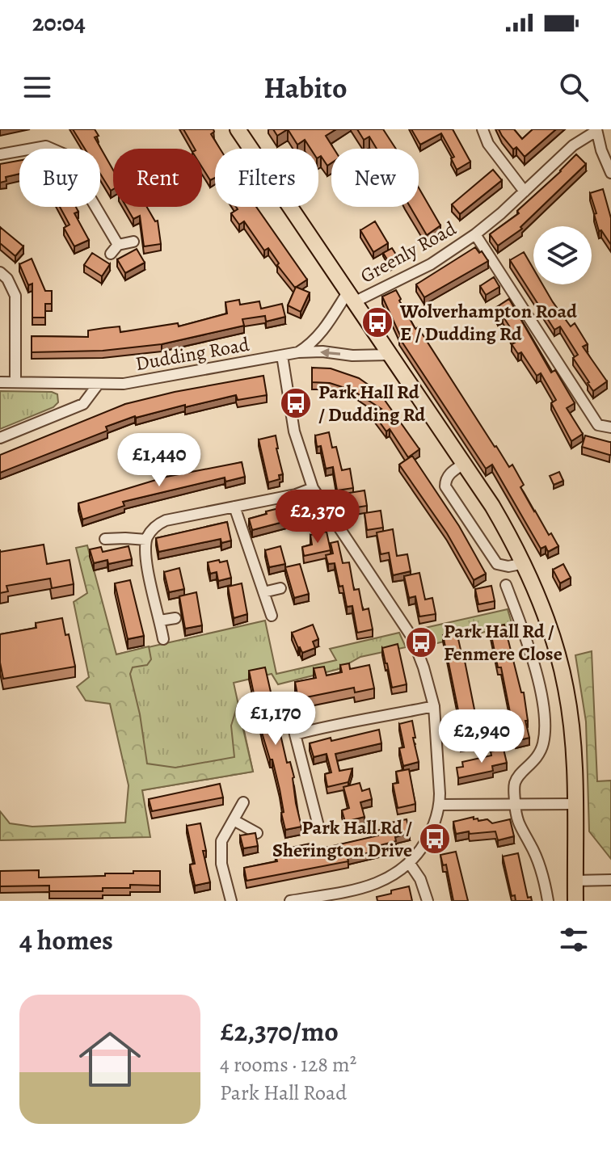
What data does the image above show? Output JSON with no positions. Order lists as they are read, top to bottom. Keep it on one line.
{"streets":{"street":["Greenly Road","Dudding Road"]},"places":{"bus stop":["Wolverhampton Road E / Dudding Rd","Park Hall Rd / Dudding Rd","Park Hall Rd / Fenmere Close","Park Hall Rd / Sherington Drive"]},"page":{"status":"20:04","header":"Habito","chip":["Buy","Rent","Filters","New"],"price":["£1,440","£2,370","£1,170","£2,940"],"heading":"4 homes","list":[{"name":"£2,370/mo","note":"4 rooms · 128 m² · Park Hall Road"}]}}
